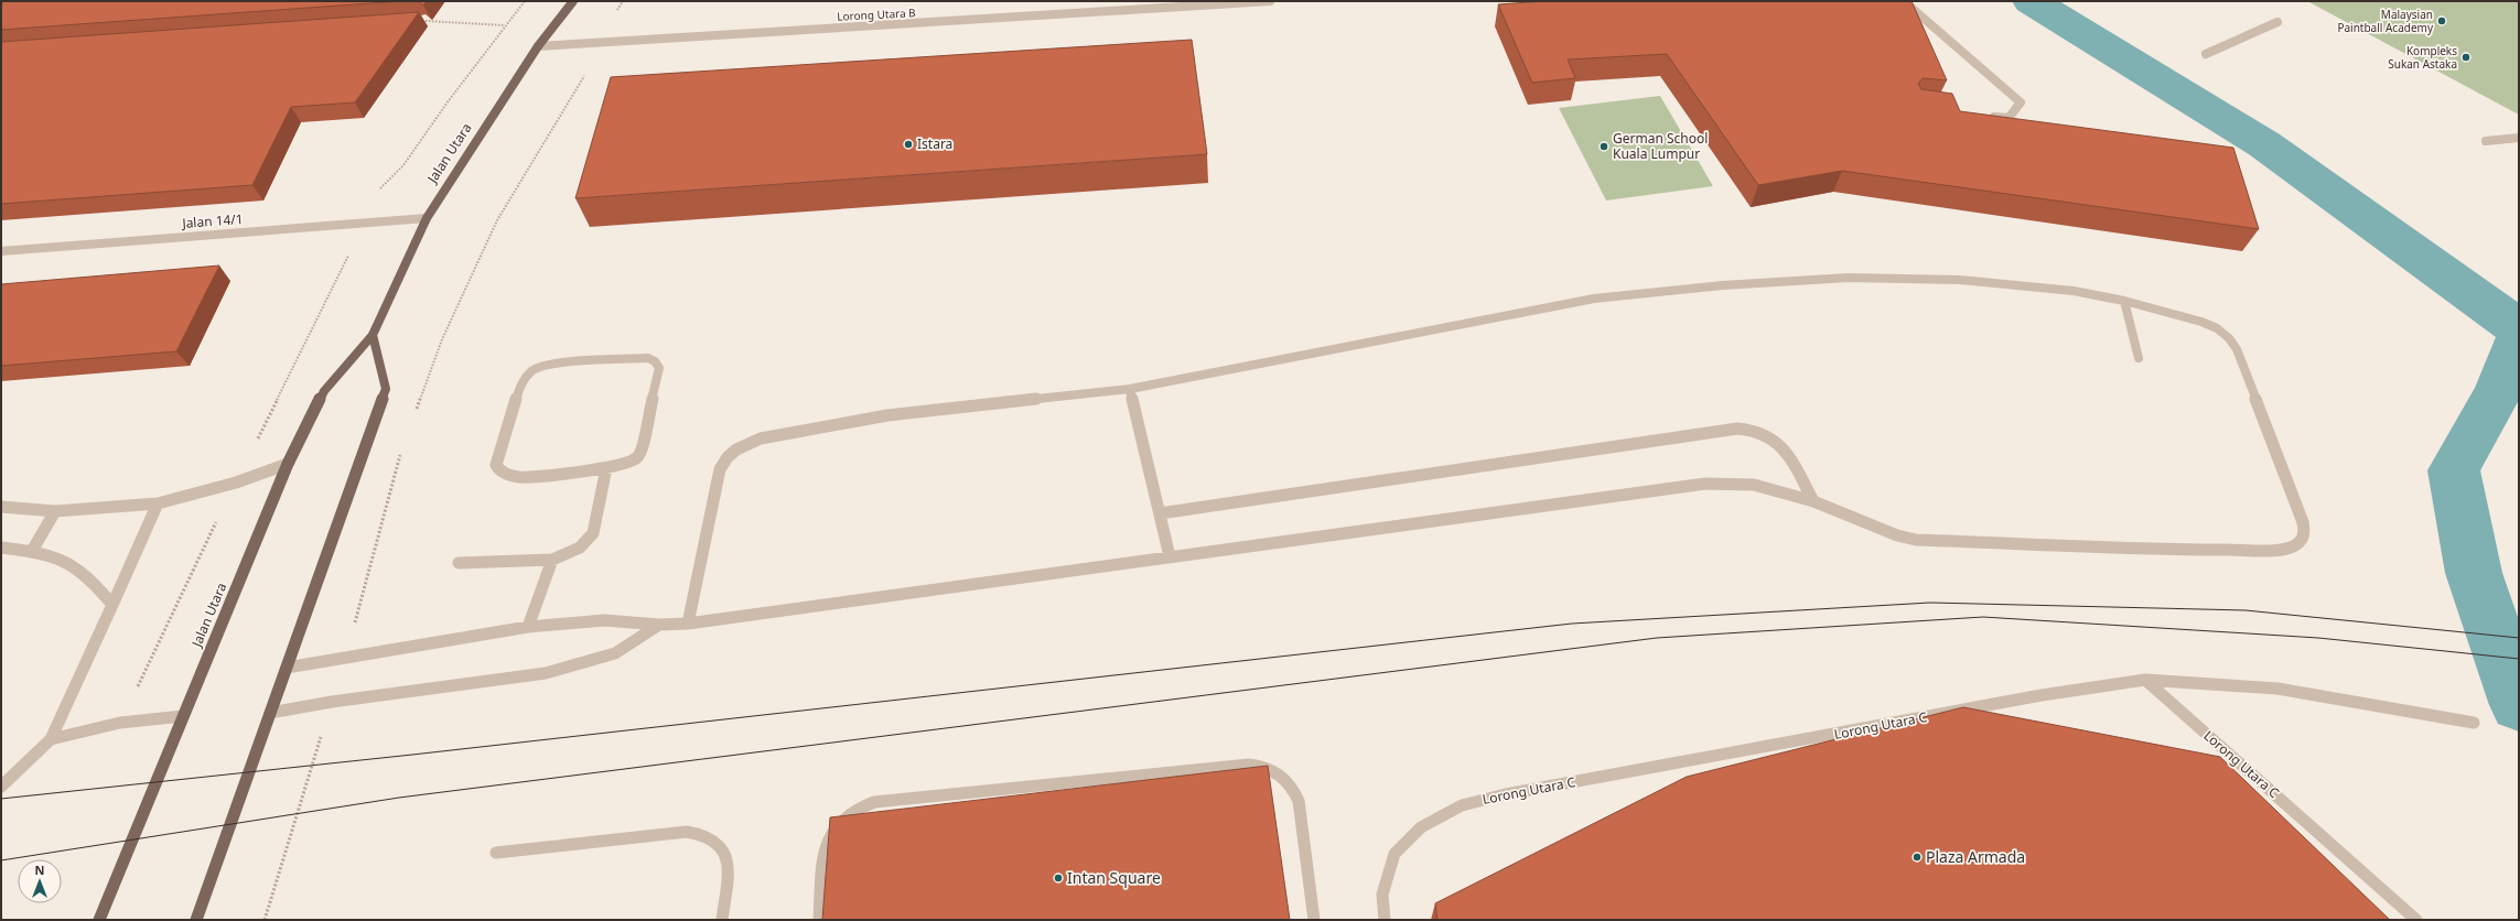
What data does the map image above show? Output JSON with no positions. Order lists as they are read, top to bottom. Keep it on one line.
{"streets":{"main road":["Jalan Utara"],"street":["Lorong Utara B","Jalan 14/1","Lorong Utara C"]},"crossings":[["Lorong Utara B","Jalan Utara"],["Jalan Utara","Jalan 14/1"]],"places":["Malaysian Paintball Academy","Kompleks Sukan Astaka","Istara","German School Kuala Lumpur","Plaza Armada","Intan Square"],"north":"top"}
